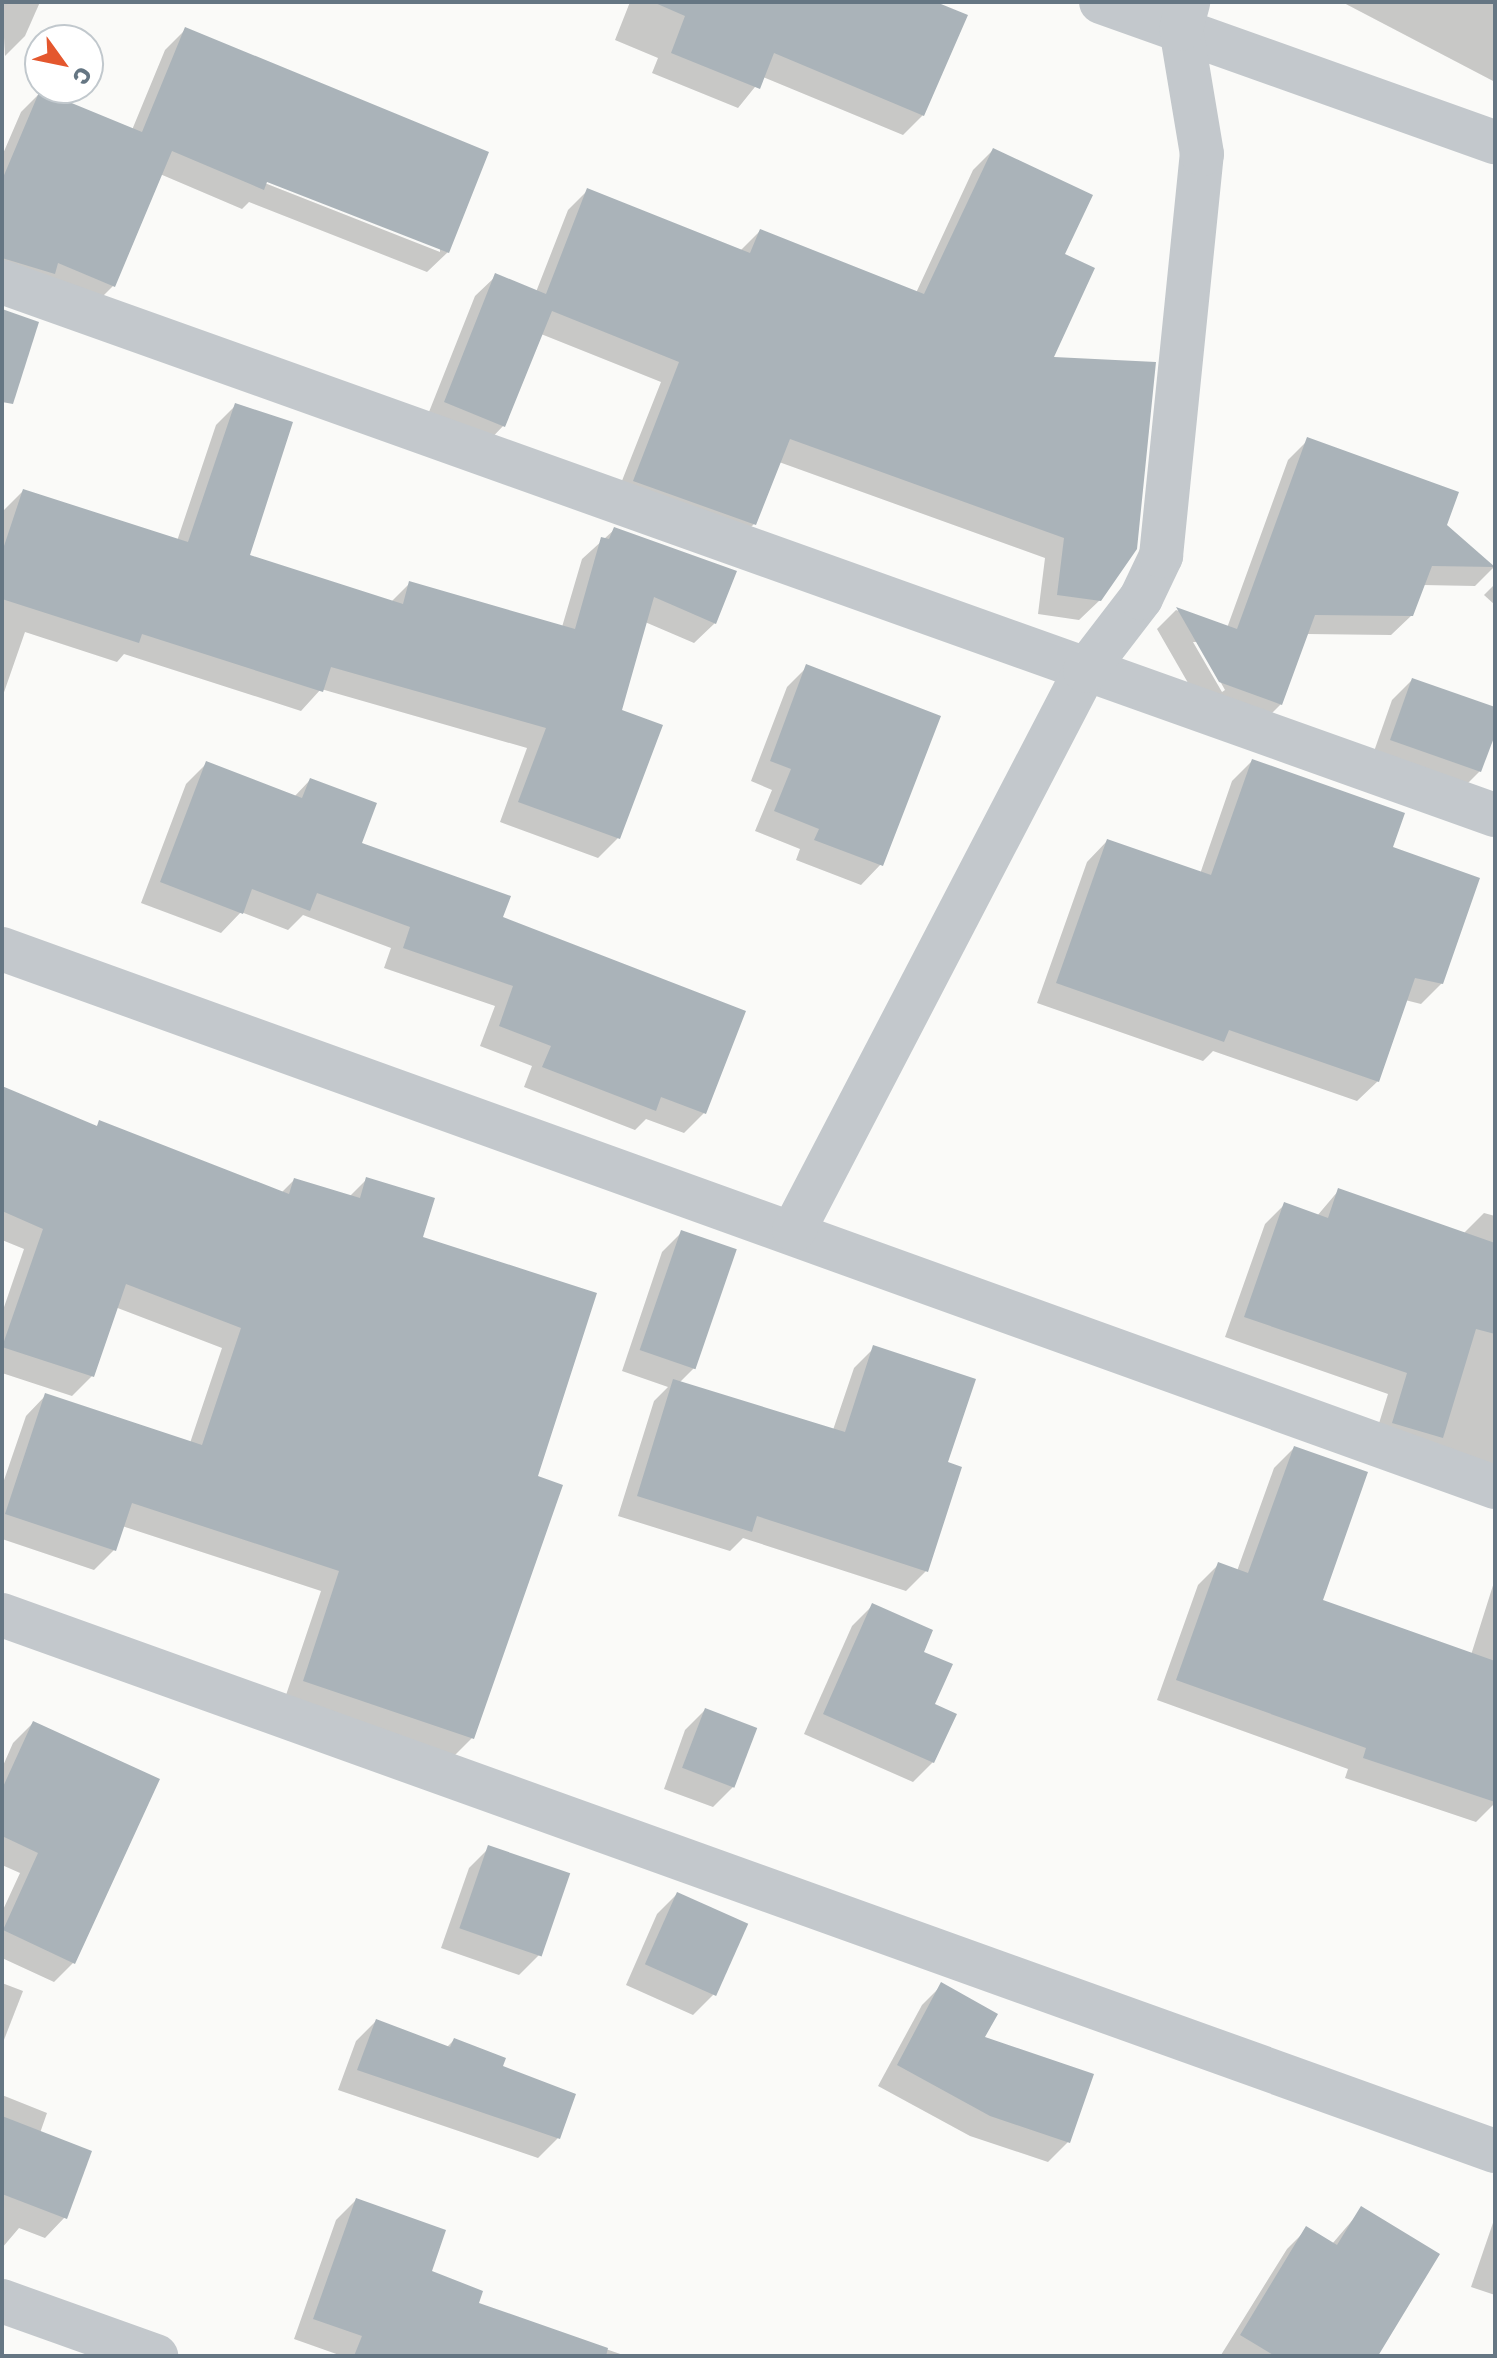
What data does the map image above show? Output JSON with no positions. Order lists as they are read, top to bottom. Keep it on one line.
{"north":"bottom right"}
